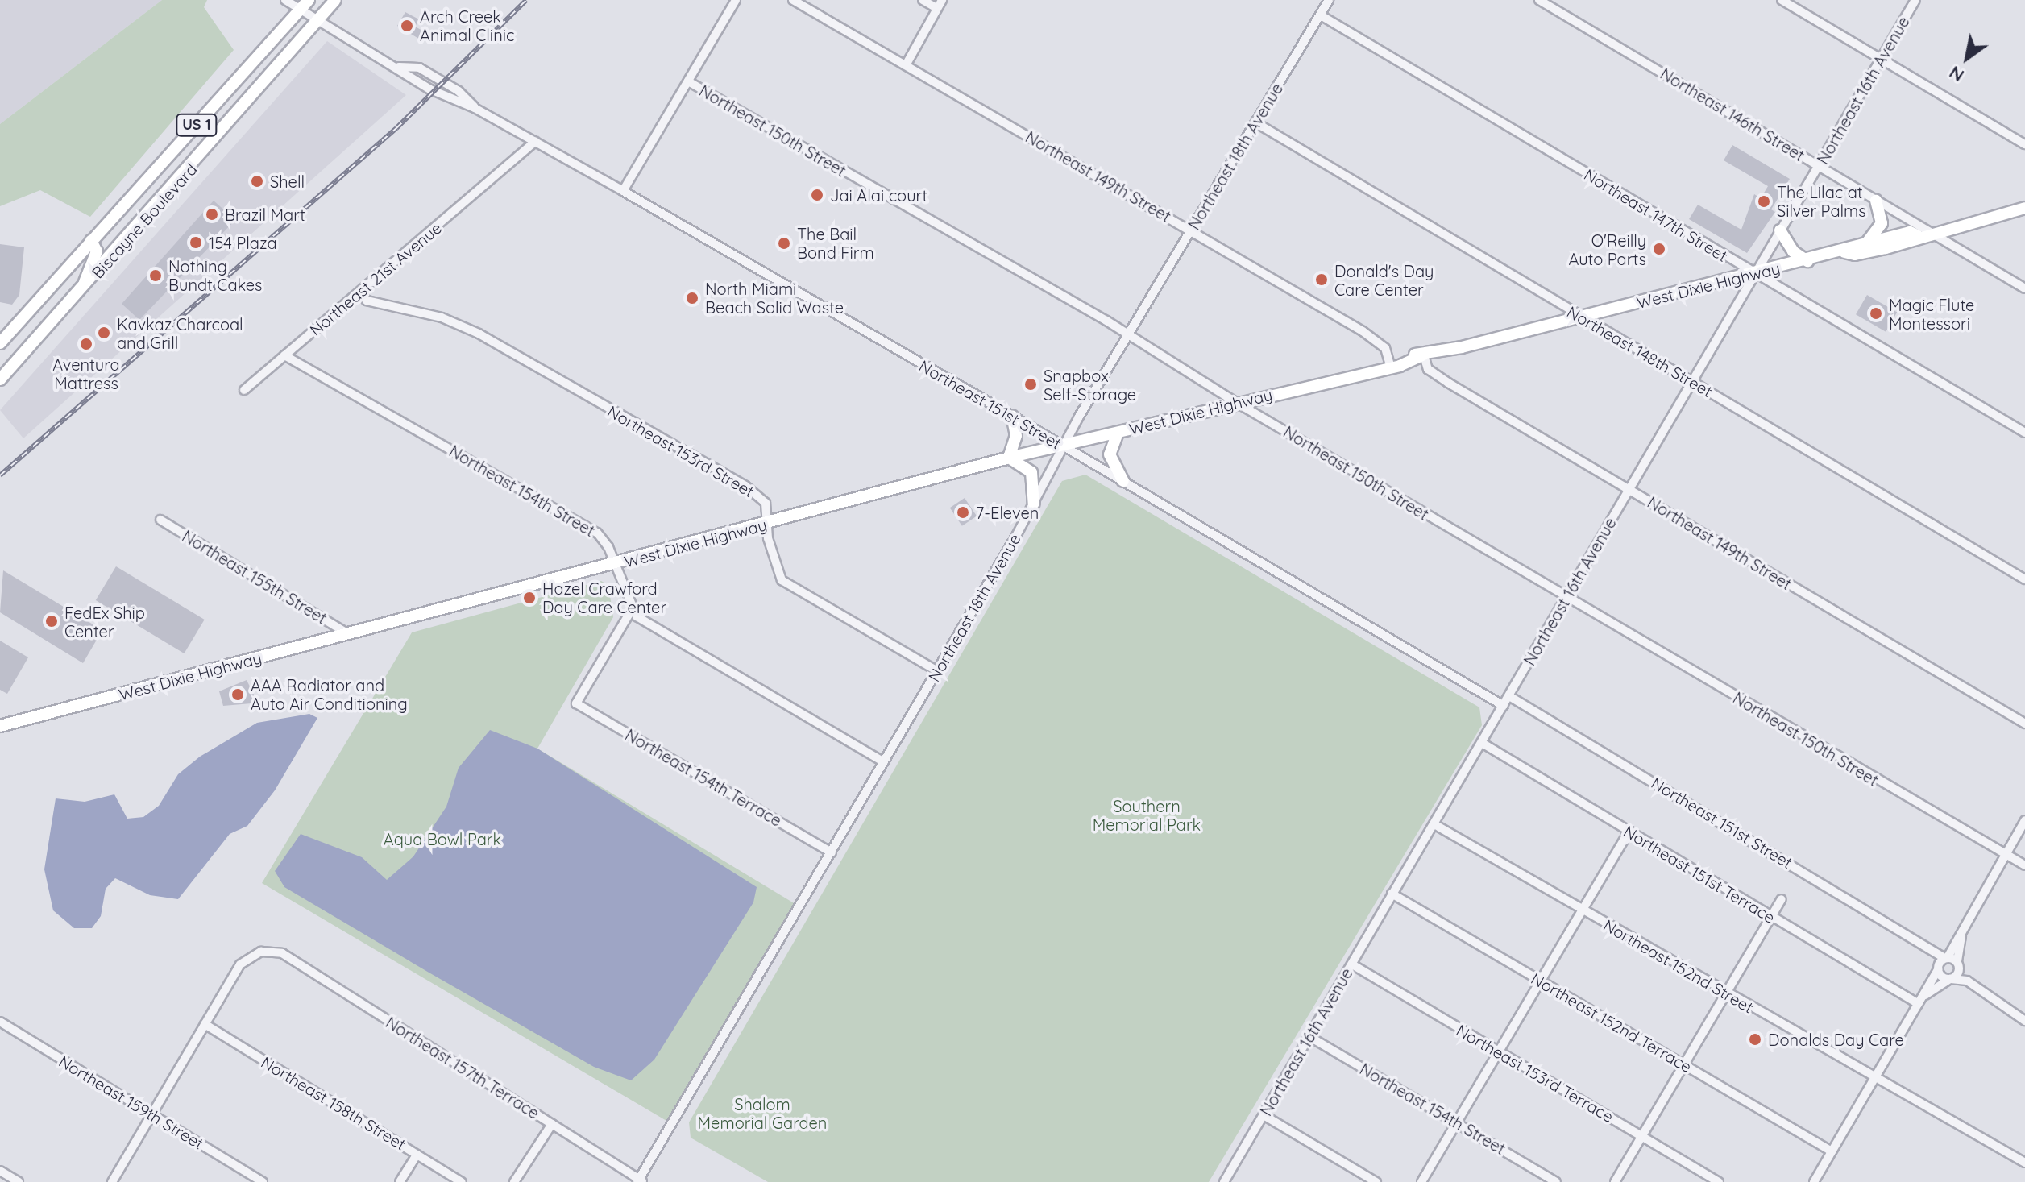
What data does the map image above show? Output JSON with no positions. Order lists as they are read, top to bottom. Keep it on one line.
{"streets":{"main road":["US 1","Biscayne Boulevard","West Dixie Highway"],"street":["Northeast 16th Avenue","Northeast 146th Street","Northeast 150th Street","Northeast 18th Avenue","Northeast 149th Street","Northeast 147th Street","Northeast 21st Avenue","Northeast 148th Street","Northeast 151st Street","Northeast 153rd Street","Northeast 154th Street","Northeast 155th Street","Northeast 154th Terrace","Northeast 151st Terrace","Northeast 152nd Street","Northeast 152nd Terrace","Northeast 157th Terrace","Northeast 153rd Terrace","Northeast 159th Street","Northeast 158th Street"]},"crossings":[["Northeast 16th Avenue","Northeast 146th Street"],["Northeast 16th Avenue","Northeast 150th Street"],["Northeast 16th Avenue","Northeast 149th Street"],["Northeast 16th Avenue","Northeast 147th Street"],["Northeast 16th Avenue","West Dixie Highway"],["Northeast 16th Avenue","Northeast 148th Street"],["Northeast 16th Avenue","Northeast 151st Street"],["Northeast 16th Avenue","Northeast 154th Street"],["Northeast 16th Avenue","Northeast 151st Terrace"],["Northeast 16th Avenue","Northeast 152nd Street"],["Northeast 16th Avenue","Northeast 152nd Terrace"],["Northeast 16th Avenue","Northeast 153rd Terrace"],["Northeast 146th Street","West Dixie Highway"],["Northeast 150th Street","Northeast 18th Avenue"],["Northeast 150th Street","West Dixie Highway"],["Northeast 18th Avenue","Northeast 149th Street"],["Northeast 18th Avenue","Northeast 147th Street"],["Northeast 18th Avenue","West Dixie Highway"],["Northeast 18th Avenue","Northeast 148th Street"],["Northeast 18th Avenue","Northeast 151st Street"],["Northeast 18th Avenue","Northeast 153rd Street"],["Northeast 18th Avenue","Northeast 154th Terrace"],["Northeast 18th Avenue","Northeast 157th Terrace"],["Northeast 149th Street","West Dixie Highway"],["Northeast 147th Street","West Dixie Highway"],["Biscayne Boulevard","Northeast 151st Street"],["Northeast 21st Avenue","Northeast 151st Street"],["Northeast 21st Avenue","Northeast 153rd Street"],["Northeast 21st Avenue","Northeast 154th Street"],["West Dixie Highway","Northeast 148th Street"],["West Dixie Highway","Northeast 151st Street"],["West Dixie Highway","Northeast 153rd Street"],["West Dixie Highway","Northeast 154th Street"],["West Dixie Highway","Northeast 155th Street"],["Northeast 154th Street","Northeast 154th Terrace"],["Northeast 157th Terrace","Northeast 158th Street"]],"parks":["Southern Memorial Park","Aqua Bowl Park","Shalom Memorial Garden"],"places":["Arch Creek Animal Clinic","Shell","Jai Alai court","The Lilac at Silver Palms","Brazil Mart","154 Plaza","The Bail Bond Firm","O'Reilly Auto Parts","Nothing Bundt Cakes","Donald's Day Care Center","North Miami Beach Solid Waste","Magic Flute Montessori","Kavkaz Charcoal and Grill","Aventura Mattress","Snapbox Self-Storage","7-Eleven","Hazel Crawford Day Care Center","FedEx Ship Center","AAA Radiator and Auto Air Conditioning","Donalds Day Care"],"north":"bottom left"}
